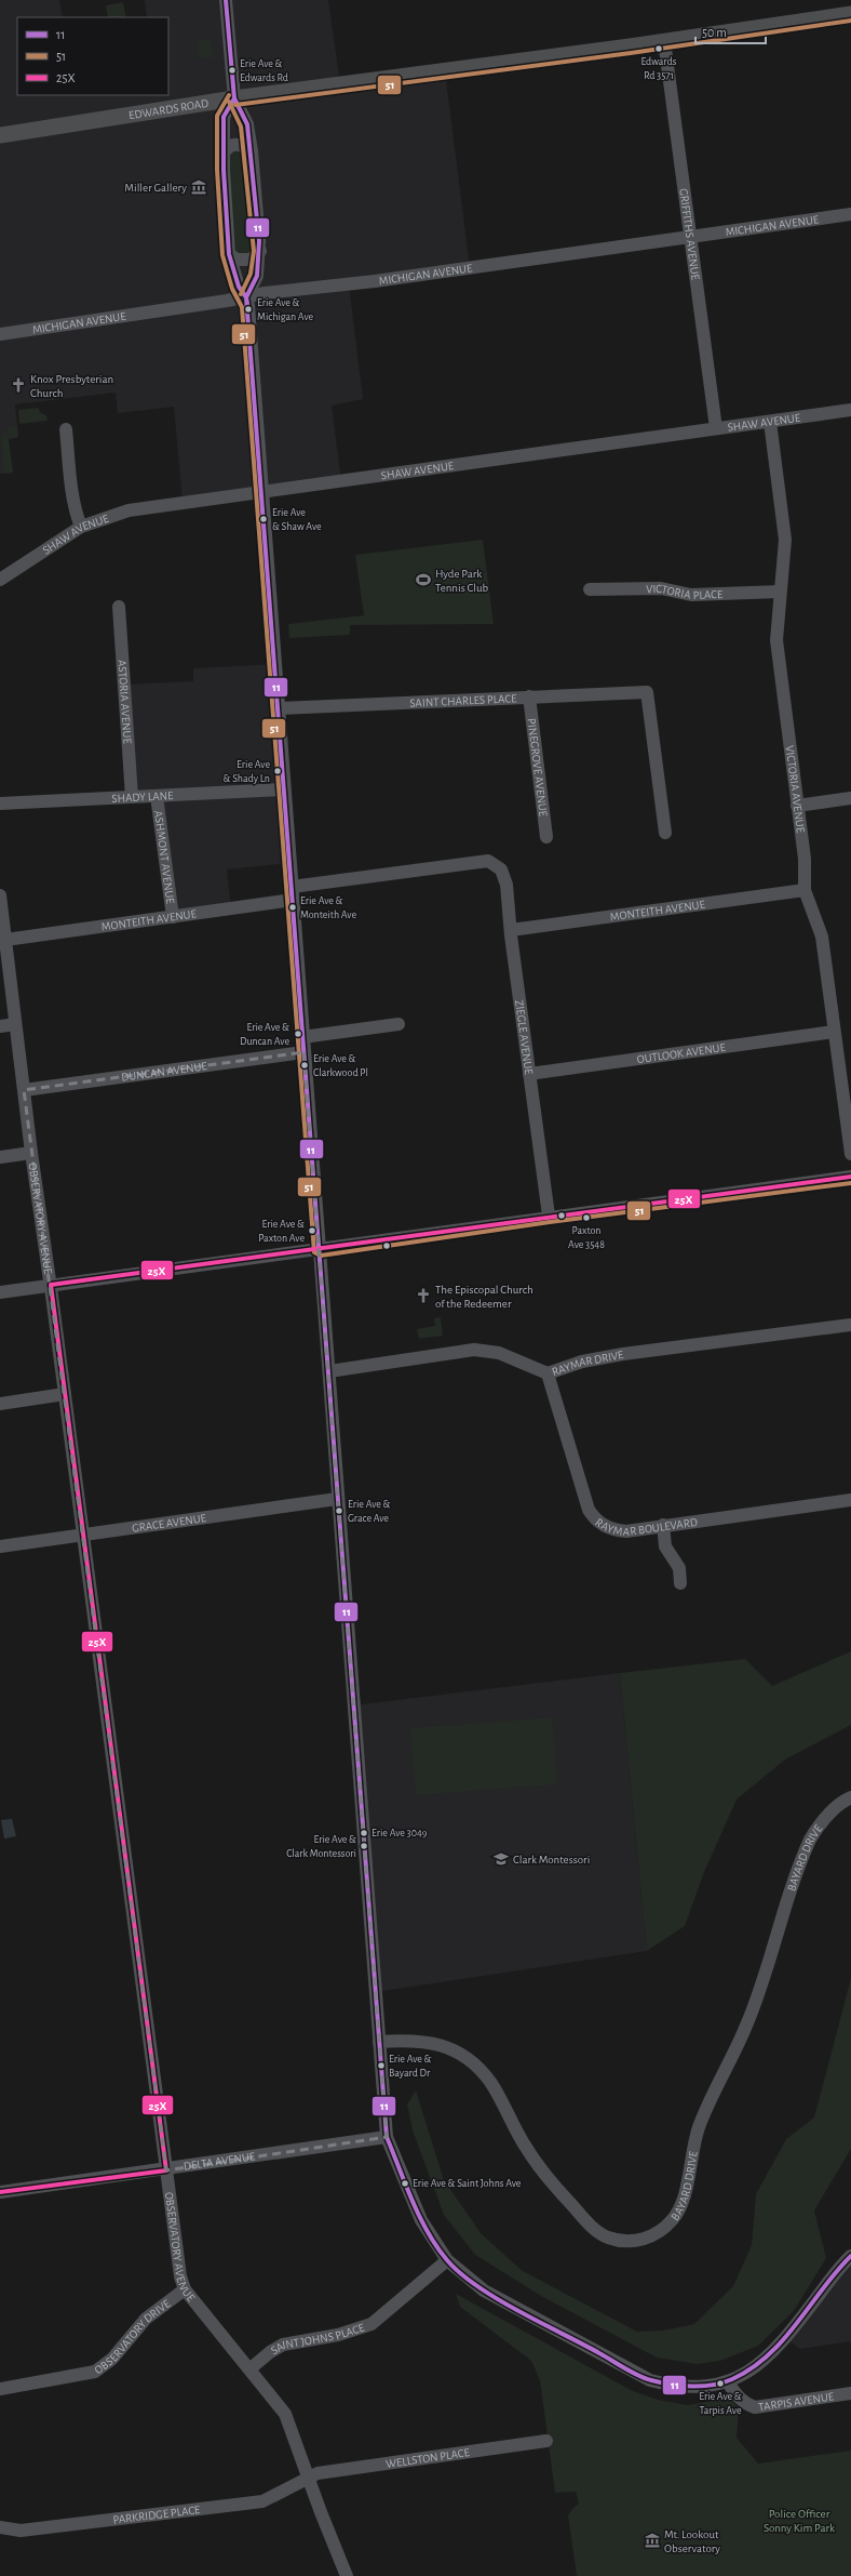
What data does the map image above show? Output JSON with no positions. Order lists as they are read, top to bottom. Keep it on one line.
{"streets":{"main road":["EDWARDS ROAD"],"street":["MICHIGAN AVENUE","GRIFFITHS AVENUE","SHAW AVENUE","VICTORIA PLACE","SAINT CHARLES PLACE","ASTORIA AVENUE","PINEGROVE AVENUE","VICTORIA AVENUE","SHADY LANE","ASHMONT AVENUE","MONTEITH AVENUE","ZIEGLE AVENUE","OUTLOOK AVENUE","DUNCAN AVENUE","OBSERVATORY AVENUE","RAYMAR DRIVE","RAYMAR BOULEVARD","GRACE AVENUE","BAYARD DRIVE","DELTA AVENUE","OBSERVATORY DRIVE","SAINT JOHNS PLACE","TARPIS AVENUE","WELLSTON PLACE","PARKRIDGE PLACE"]},"crossings":[["EDWARDS ROAD","GRIFFITHS AVENUE"],["MICHIGAN AVENUE","GRIFFITHS AVENUE"],["GRIFFITHS AVENUE","SHAW AVENUE"],["SHAW AVENUE","VICTORIA AVENUE"],["VICTORIA PLACE","VICTORIA AVENUE"],["SAINT CHARLES PLACE","PINEGROVE AVENUE"],["ASTORIA AVENUE","SHADY LANE"],["VICTORIA AVENUE","MONTEITH AVENUE"],["VICTORIA AVENUE","OUTLOOK AVENUE"],["SHADY LANE","ASHMONT AVENUE"],["ASHMONT AVENUE","MONTEITH AVENUE"],["MONTEITH AVENUE","ZIEGLE AVENUE"],["MONTEITH AVENUE","OBSERVATORY AVENUE"],["ZIEGLE AVENUE","OUTLOOK AVENUE"],["DUNCAN AVENUE","OBSERVATORY AVENUE"],["OBSERVATORY AVENUE","GRACE AVENUE"],["OBSERVATORY AVENUE","DELTA AVENUE"],["OBSERVATORY AVENUE","OBSERVATORY DRIVE"],["OBSERVATORY AVENUE","SAINT JOHNS PLACE"],["OBSERVATORY AVENUE","WELLSTON PLACE"],["OBSERVATORY AVENUE","PARKRIDGE PLACE"],["RAYMAR DRIVE","RAYMAR BOULEVARD"],["WELLSTON PLACE","PARKRIDGE PLACE"]],"parks":["Police Officer Sonny Kim Park"],"places":{"other":["Edwards Rd 3571","Erie Ave & Edwards Rd","Erie Ave & Michigan Ave","Erie Ave & Shaw Ave","Erie Ave & Shady Ln","Erie Ave & Monteith Ave","Erie Ave & Duncan Ave","Erie Ave & Clarkwood Pl","Paxton Ave 3548","Erie Ave & Paxton Ave","Erie Ave & Grace Ave","Erie Ave 3049","Erie Ave & Clark Montessori","Erie Ave & Bayard Dr","Erie Ave & Saint Johns Ave","Erie Ave & Tarpis Ave"],"museum":["Miller Gallery","Mt. Lookout Observatory"],"church":["Knox Presbyterian Church","The Episcopal Church of the Redeemer"],"sports":["Hyde Park Tennis Club"],"school or university":["Clark Montessori"]},"lines":["transit line 11","transit line 51","transit line 25X"],"legend":["11","51","25X"],"scale_bar":"50 m"}
